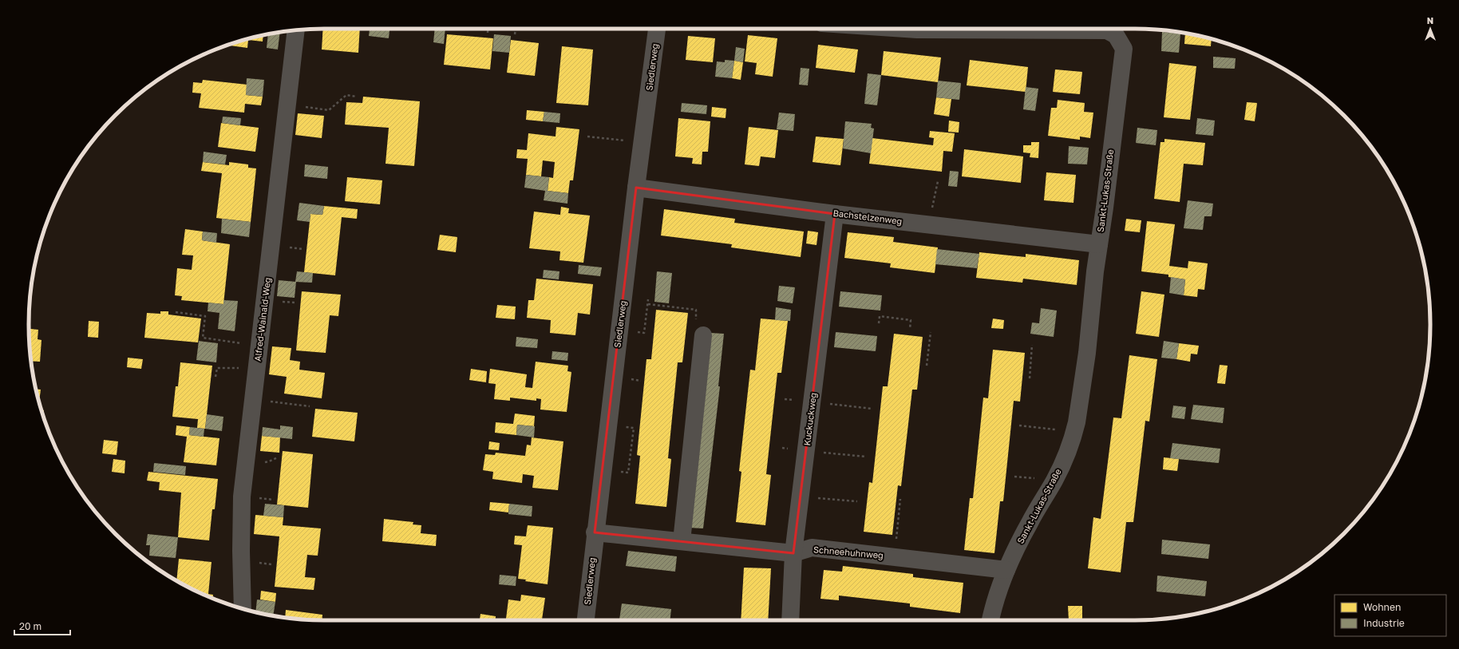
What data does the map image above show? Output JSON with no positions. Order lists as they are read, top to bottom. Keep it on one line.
{"streets":{"street":["Siedlerweg","Sankt-Lukas-Straße","Bachstelzenweg","Alfred-Wainald-Weg","Kuckuckweg","Schneehuhnweg"]},"crossings":[["Siedlerweg","Bachstelzenweg"],["Siedlerweg","Schneehuhnweg"],["Sankt-Lukas-Straße","Bachstelzenweg"],["Sankt-Lukas-Straße","Schneehuhnweg"],["Bachstelzenweg","Kuckuckweg"],["Kuckuckweg","Schneehuhnweg"]],"legend":["Wohnen","Industrie"],"scale_bar":"20 m","north":"top"}
